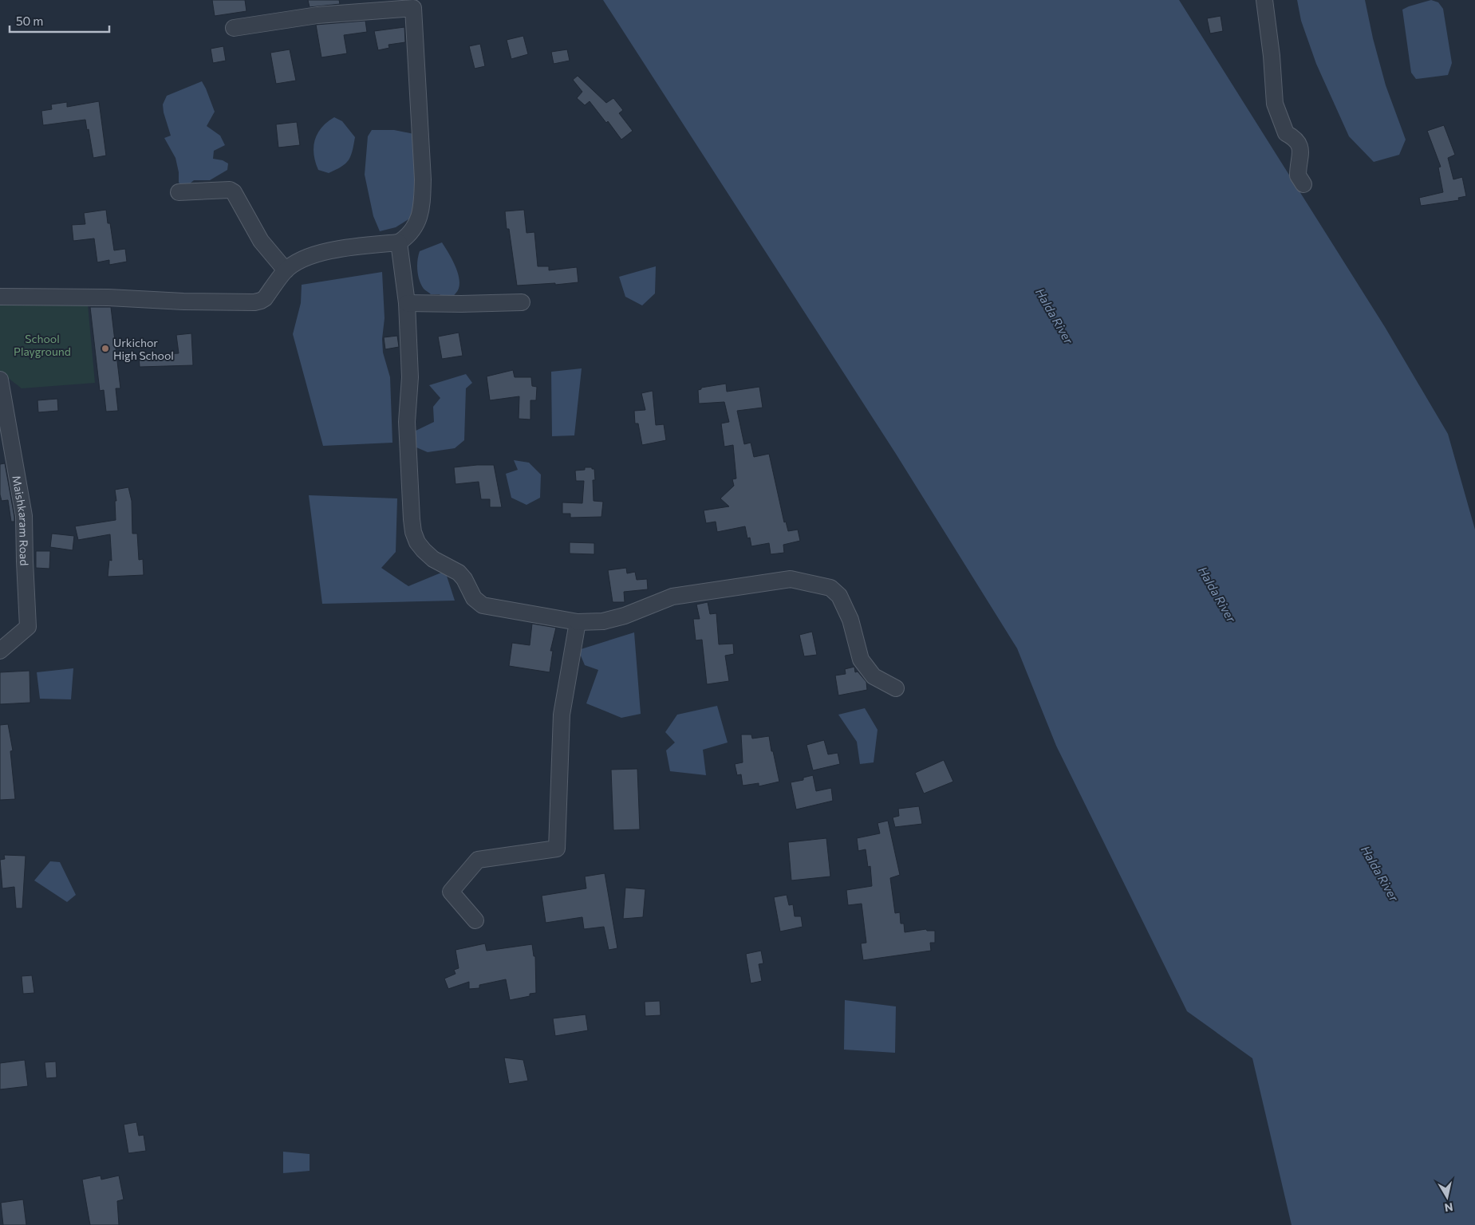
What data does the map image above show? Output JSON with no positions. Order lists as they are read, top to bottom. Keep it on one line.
{"streets":{"street":["Maishkaram Road"]},"water":["Halda River"],"parks":["School Playground"],"places":["Urkichor High School"],"scale_bar":"50 m","north":"bottom"}
